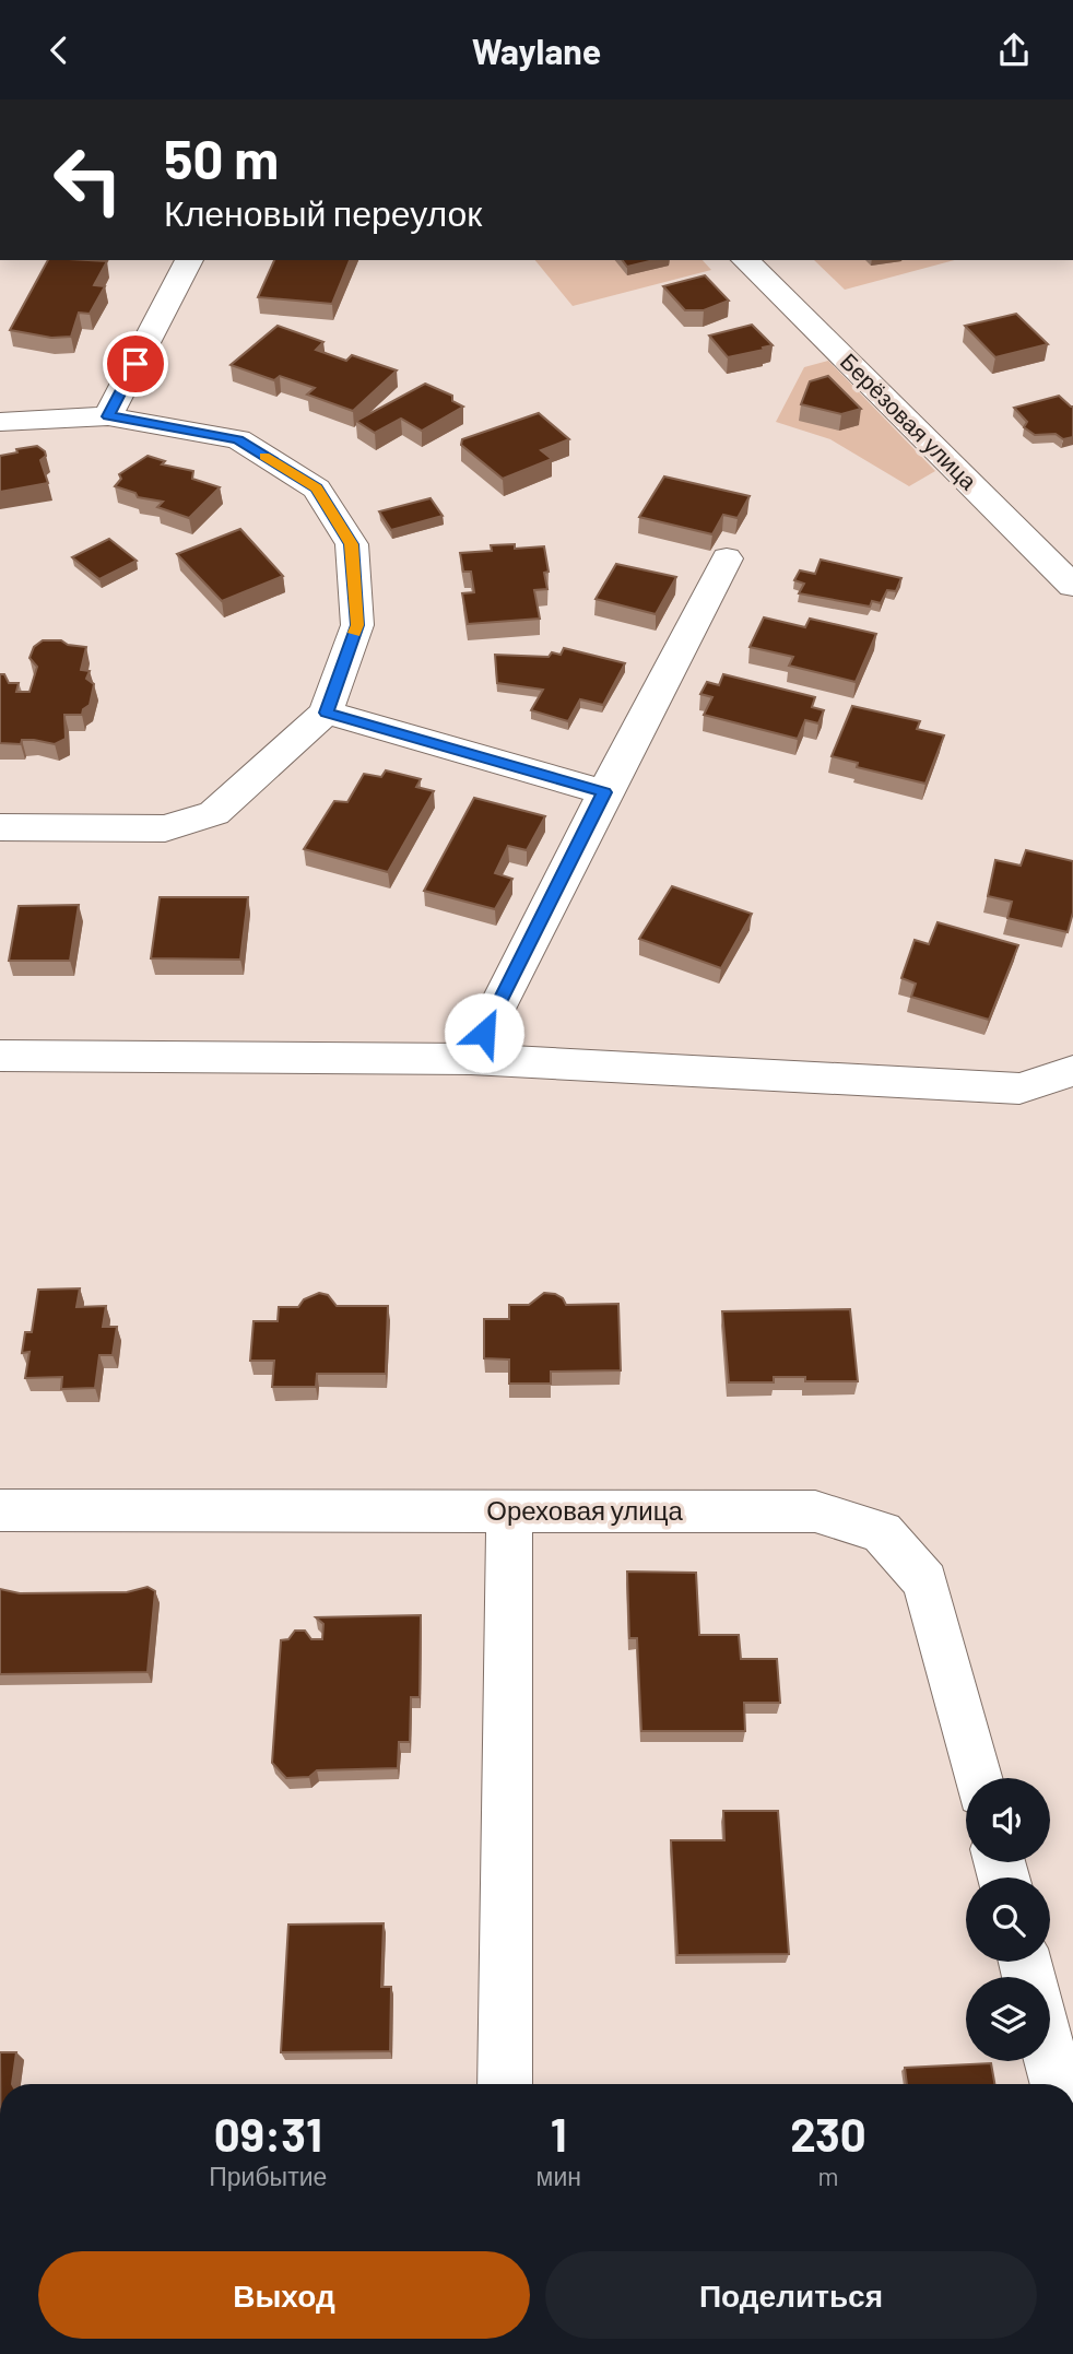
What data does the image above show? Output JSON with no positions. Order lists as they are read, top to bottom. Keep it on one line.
{"streets":{"street":["Берёзовая улица","Ореховая улица"]},"page":{"header":"Waylane","turn":["50 m","Кленовый переулок"],"eta":["09:31","Прибытие","1","мин","230","m"],"buttons":["Выход","Поделиться"]}}
